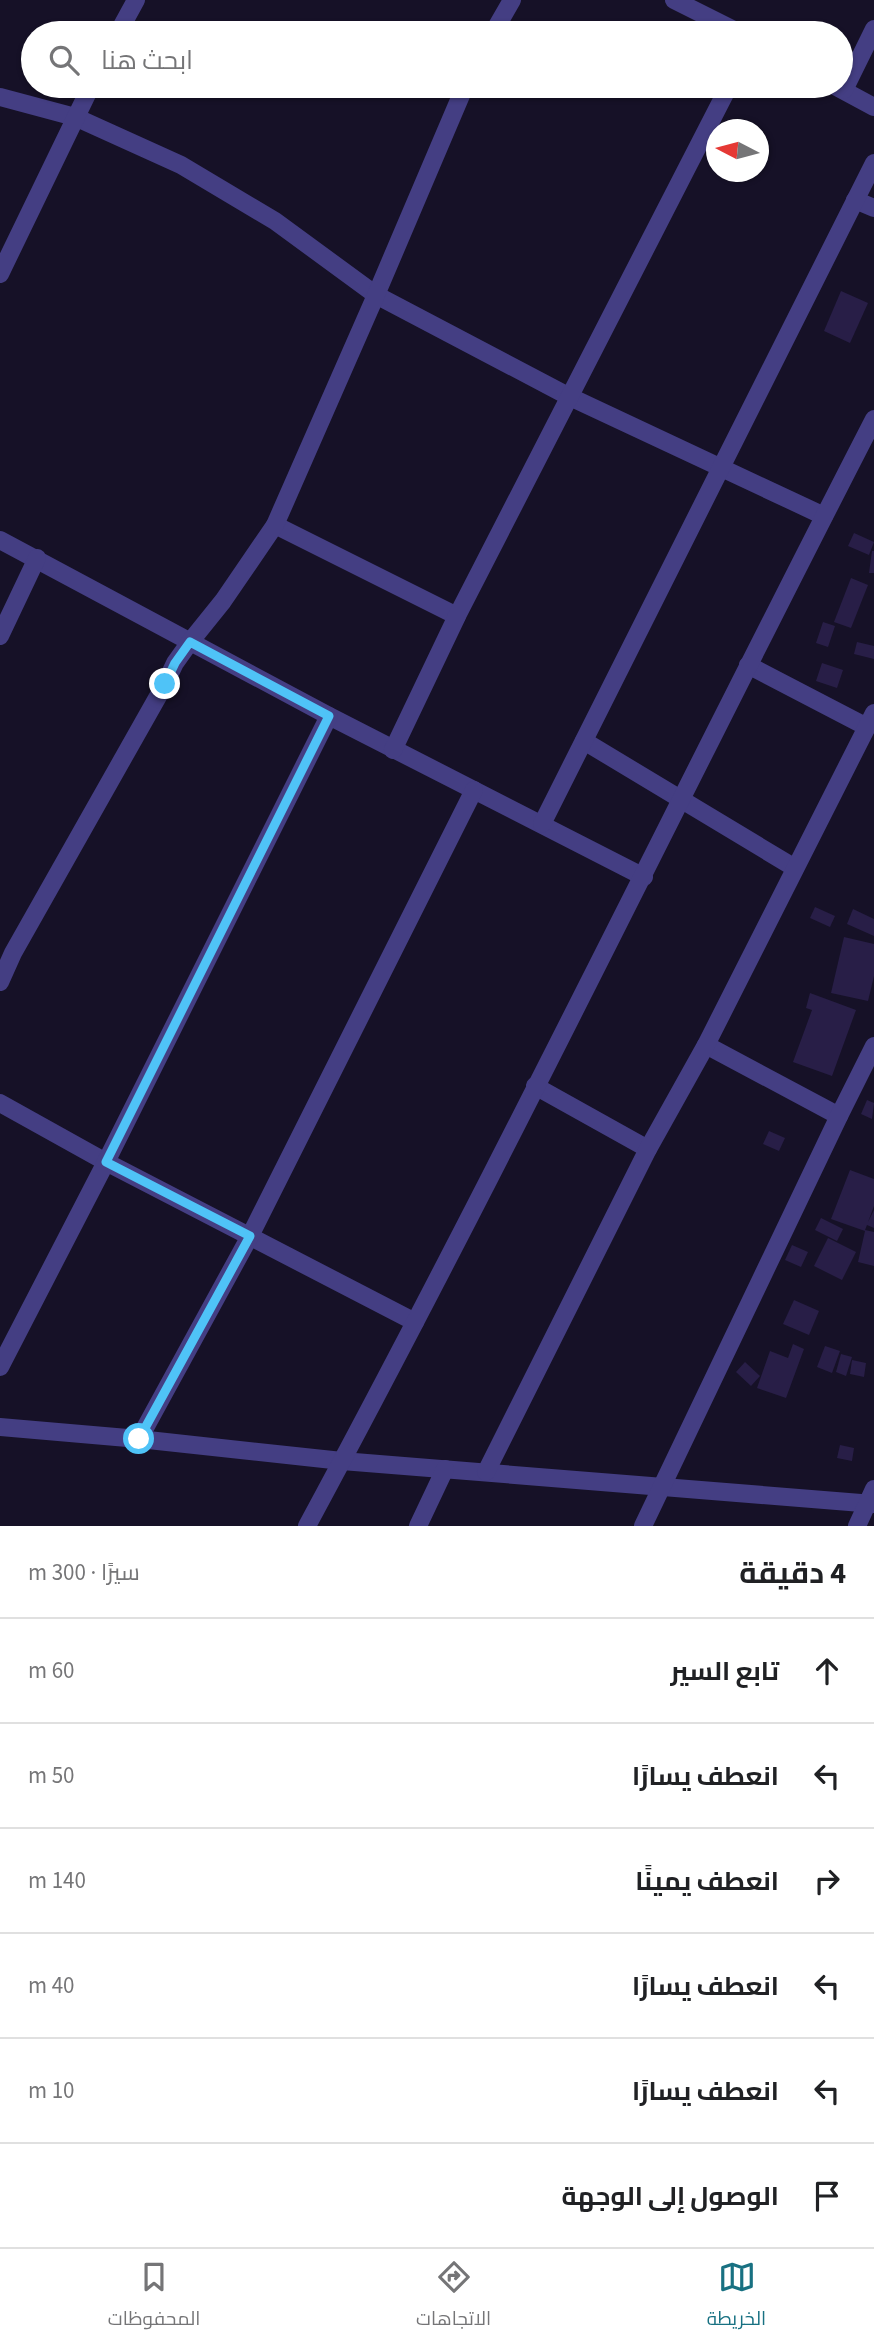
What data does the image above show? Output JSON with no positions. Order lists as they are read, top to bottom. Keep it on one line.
{"north":"left","page":{"search":"ابحث هنا","heading":["4 دقيقة","سيرًا · 300 m"],"list":[["تابع السير","60 m"],["انعطف يسارًا","50 m"],["انعطف يمينًا","140 m"],["انعطف يسارًا","40 m"],["انعطف يسارًا","10 m"],"الوصول إلى الوجهة"],"nav":["الخريطة","الاتجاهات","المحفوظات"]}}
